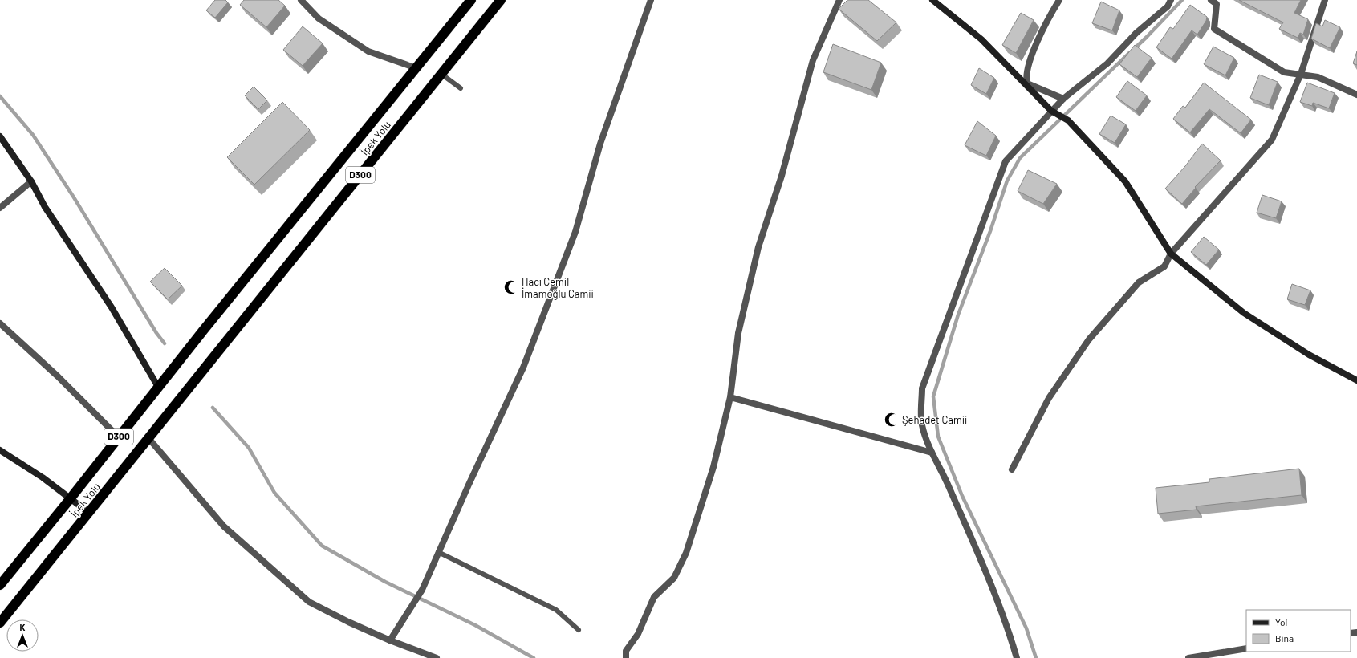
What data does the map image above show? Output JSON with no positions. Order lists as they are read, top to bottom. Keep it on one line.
{"streets":{"highway":["İpek Yolu","D300"]},"places":{"mosque":["Hacı Cemil İmamoğlu Camii","Şehadet Camii"]},"legend":["Yol","Bina"],"north":"top"}
